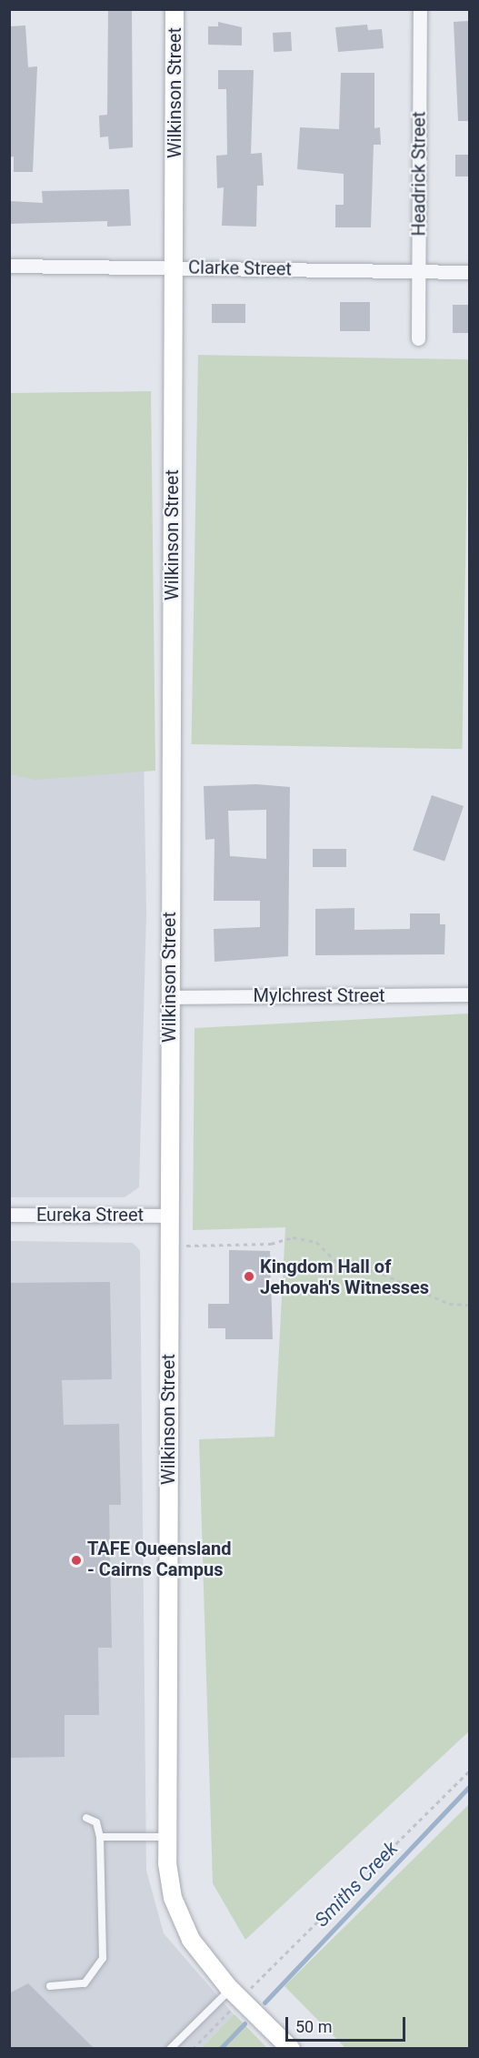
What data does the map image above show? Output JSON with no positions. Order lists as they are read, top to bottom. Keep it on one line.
{"streets":{"street":["Wilkinson Street","Headrick Street","Clarke Street","Mylchrest Street","Eureka Street"]},"crossings":[["Wilkinson Street","Clarke Street"],["Wilkinson Street","Mylchrest Street"],["Wilkinson Street","Eureka Street"],["Headrick Street","Clarke Street"]],"water":["Smiths Creek"],"places":["Kingdom Hall of Jehovah's Witnesses","TAFE Queensland - Cairns Campus"],"scale_bar":"50 m"}
